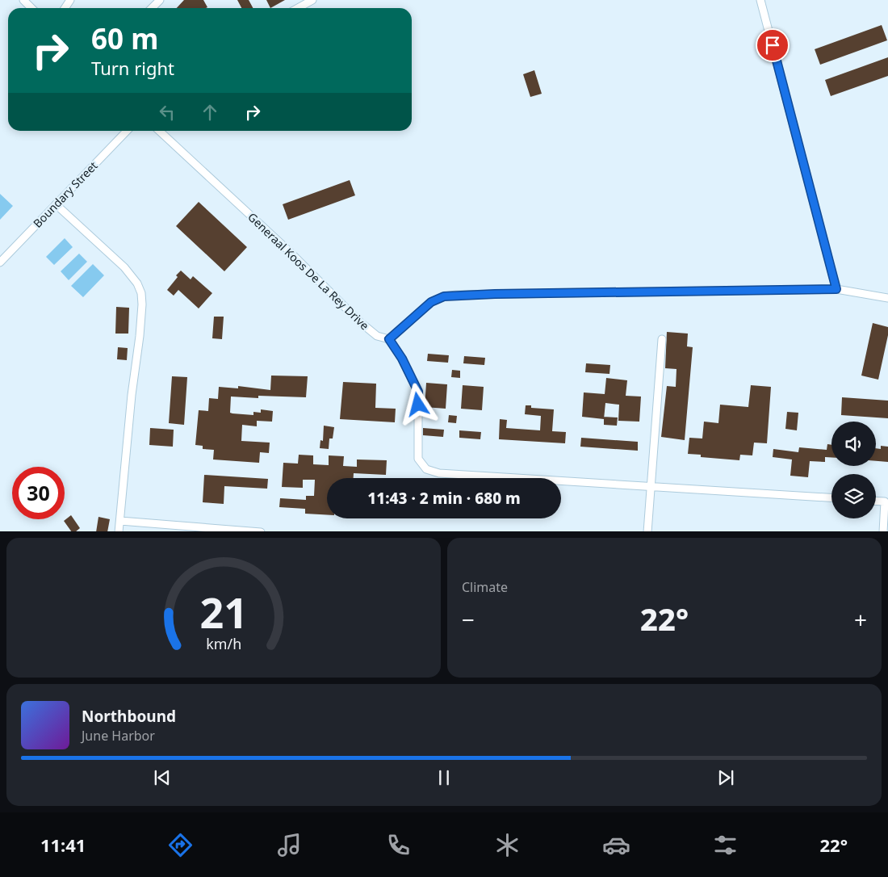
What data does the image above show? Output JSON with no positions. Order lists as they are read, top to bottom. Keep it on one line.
{"streets":{"street":["Boundary Street","Generaal Koos De La Rey Drive"]},"page":{"turn":["60 m","Turn right"],"limit":"30","trip":"11:43 · 2 min · 680 m","tile":"Climate","heat":["−","22°","+"],"song":["Northbound","June Harbor"],"tabs":["11:41","22°"],"gauge":["21","km/h"]}}
